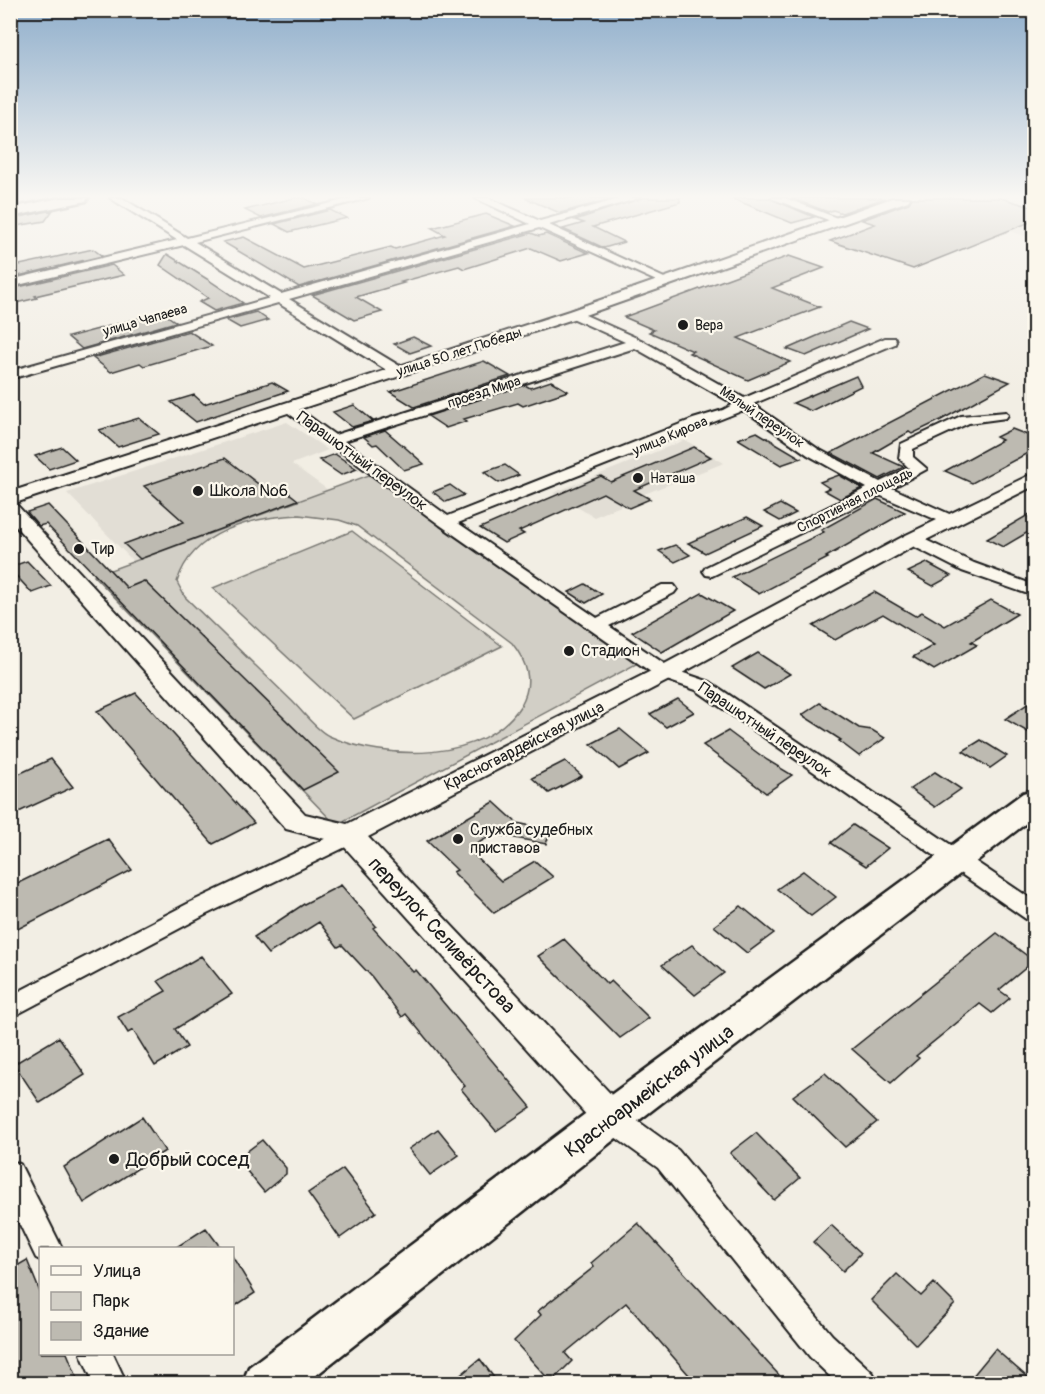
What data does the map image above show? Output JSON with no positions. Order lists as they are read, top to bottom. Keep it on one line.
{"streets":{"main road":["Красноармейская улица"],"street":["улица Чапаева","улица 50 лет Победы","проезд Мира","Малый переулок","улица Кирова","Парашютный переулок","Спортивная площадь","Красногвардейская улица","переулок Селивёрстова"]},"crossings":[["улица 50 лет Победы","Малый переулок"],["улица 50 лет Победы","Парашютный переулок"],["проезд Мира","Малый переулок"],["проезд Мира","Парашютный переулок"],["Малый переулок","улица Кирова"],["Малый переулок","Спортивная площадь"],["Малый переулок","Красногвардейская улица"],["улица Кирова","Парашютный переулок"],["Парашютный переулок","Красногвардейская улица"],["Парашютный переулок","Красноармейская улица"],["Красногвардейская улица","переулок Селивёрстова"],["переулок Селивёрстова","Красноармейская улица"]],"places":["Вера","Наташа","Школа №6","Тир","Стадион","Служба судебных приставов","Добрый сосед"],"legend":["Улица","Парк","Здание"]}
